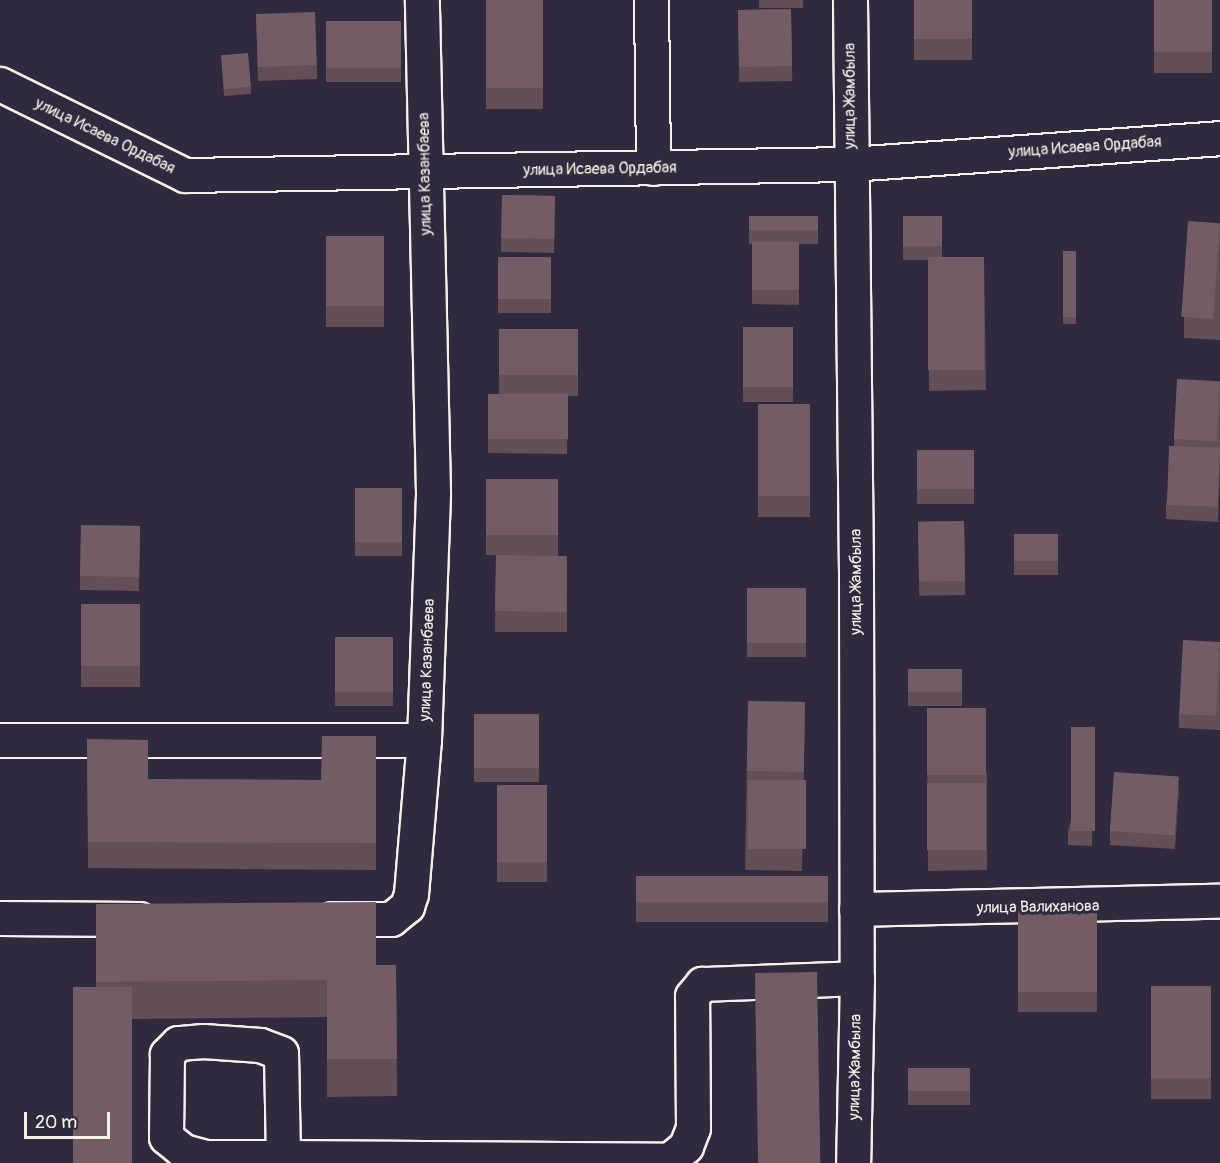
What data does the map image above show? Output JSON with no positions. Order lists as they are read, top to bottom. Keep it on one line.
{"streets":{"street":["улица Жамбыла","улица Исаева Ордабая","улица Казанбаева","улица Валиханова"]},"crossings":[["улица Жамбыла","улица Исаева Ордабая"],["улица Жамбыла","улица Валиханова"],["улица Исаева Ордабая","улица Казанбаева"]],"scale_bar":"20 m"}
